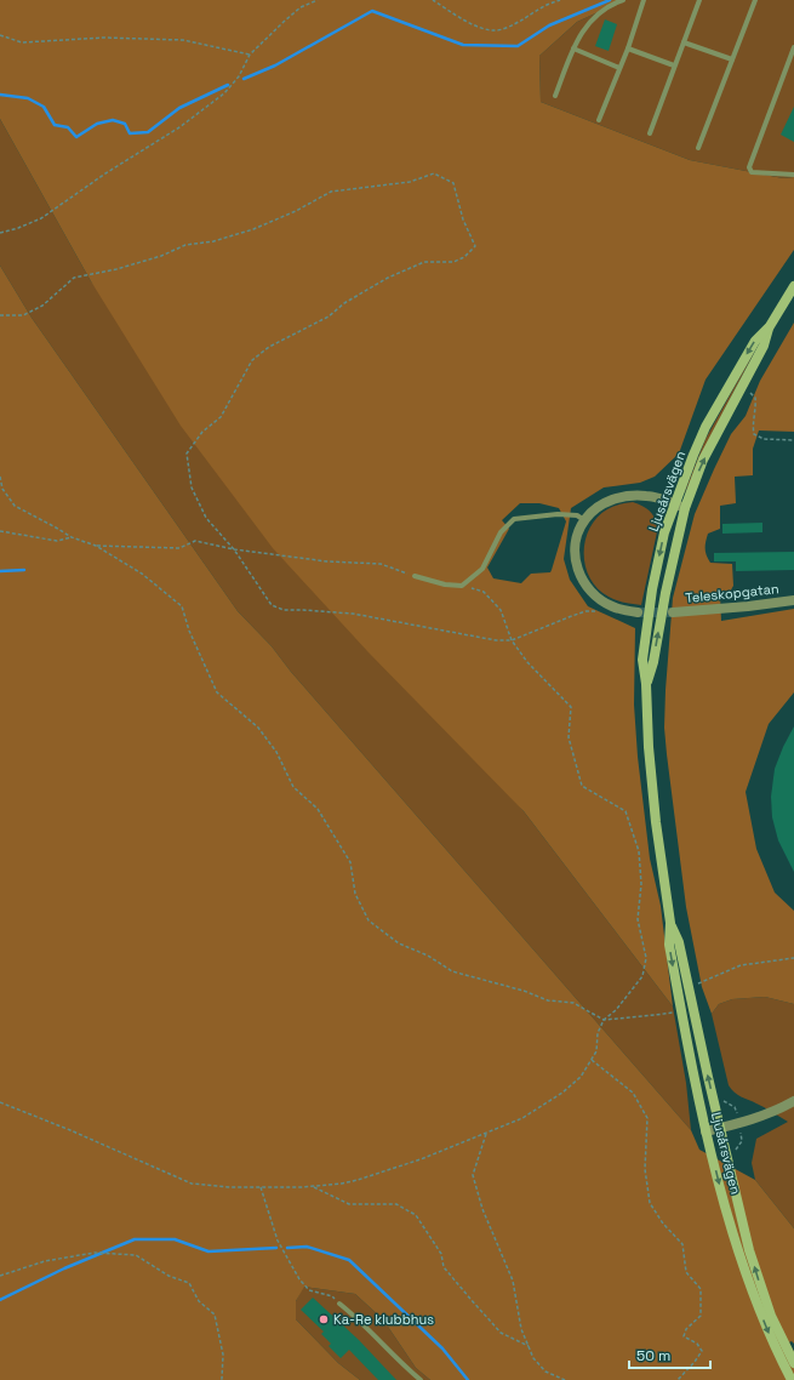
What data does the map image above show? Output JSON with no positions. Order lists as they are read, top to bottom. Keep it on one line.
{"streets":{"main road":["Ljusårsvägen"],"street":["Teleskopgatan"]},"places":["Ka-Re klubbhus"],"scale_bar":"50 m"}
